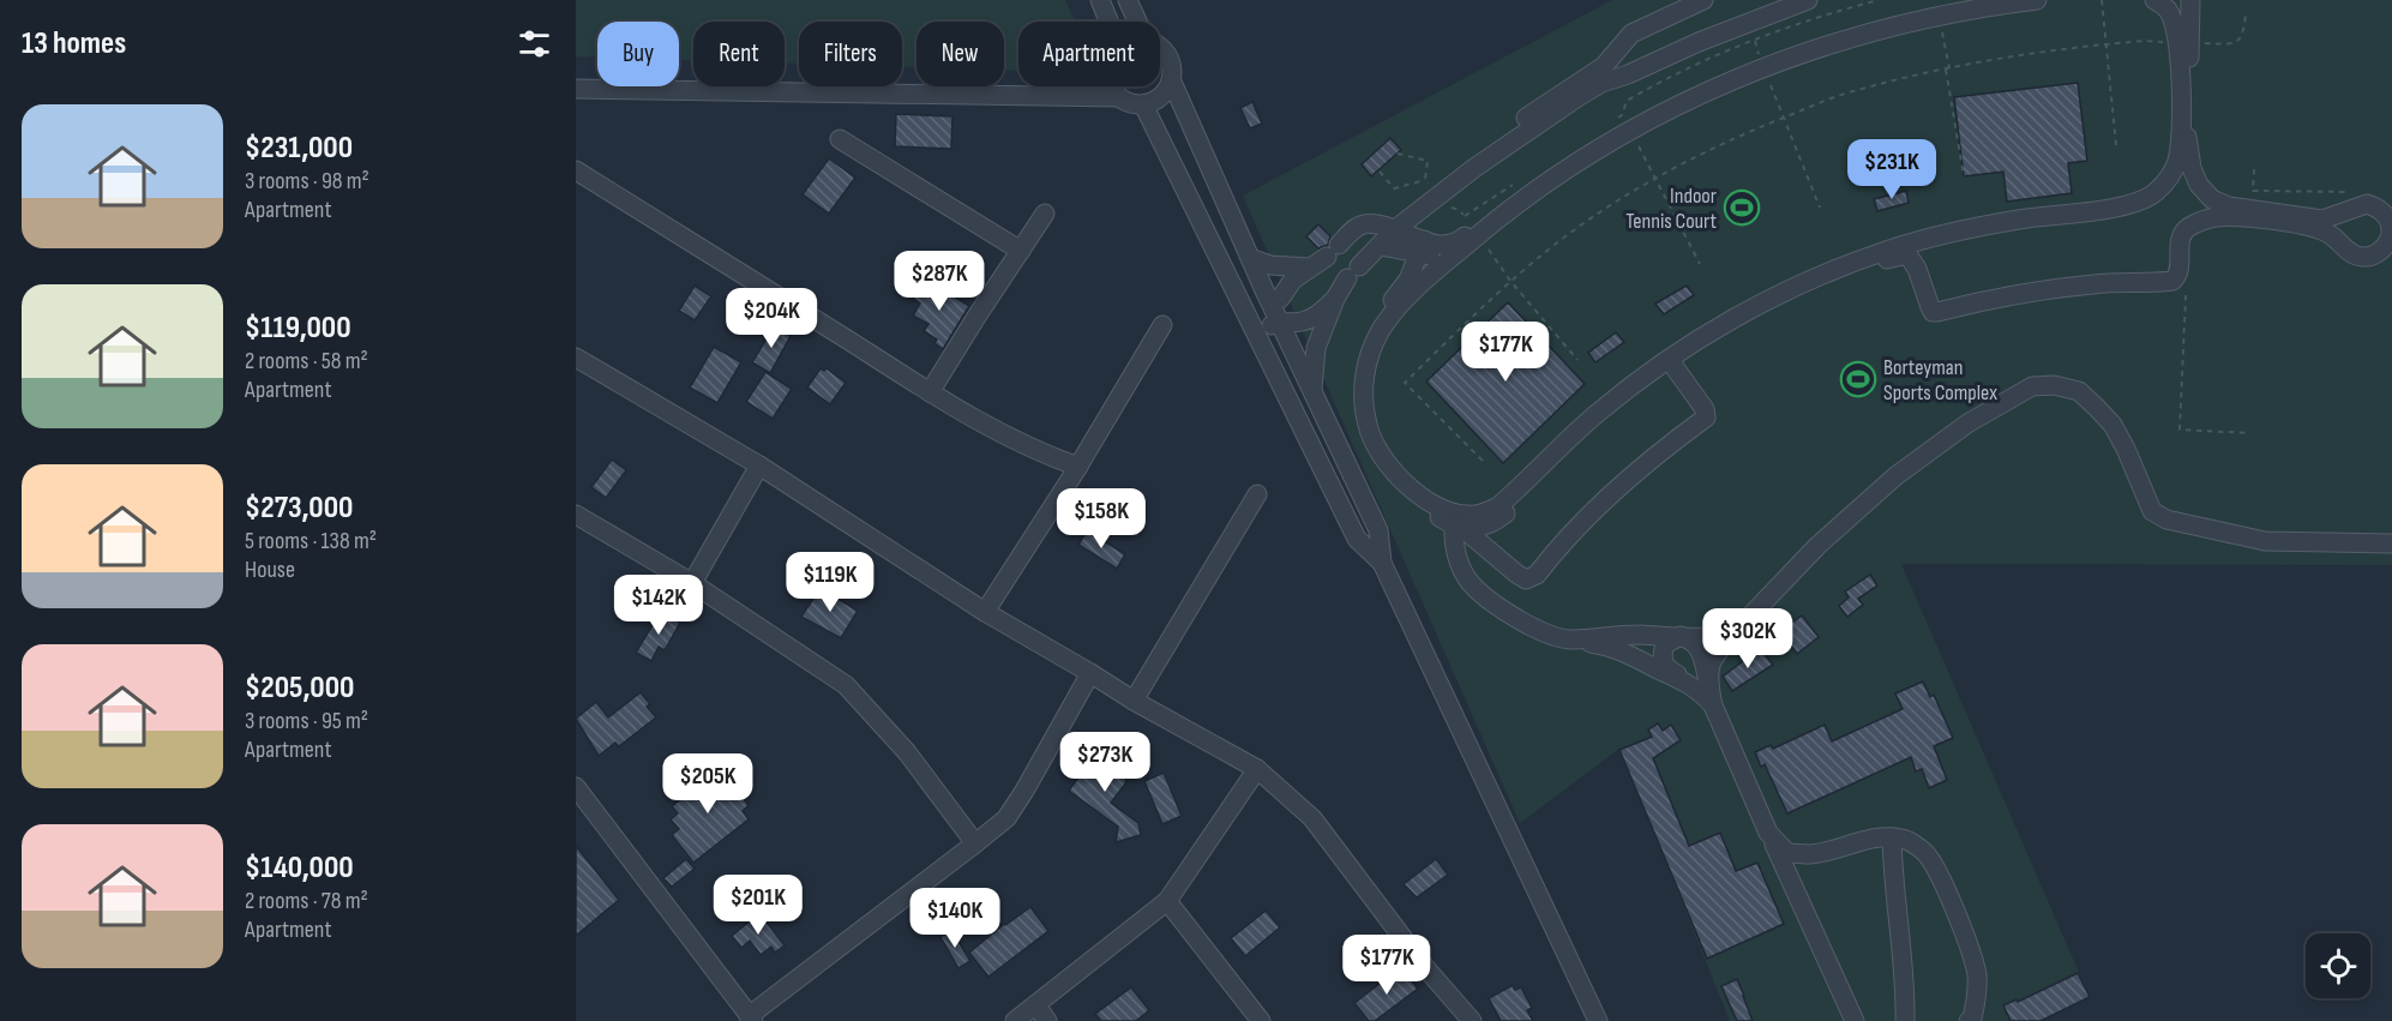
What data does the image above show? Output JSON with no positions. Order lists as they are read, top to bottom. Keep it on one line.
{"places":{"sports":["Indoor Tennis Court","Borteyman Sports Complex"]},"page":{"heading":"13 homes","chip":["Buy","Rent","Filters","New","Apartment"],"list":[{"name":"$231,000","note":"3 rooms · 98 m² · Apartment"},{"name":"$119,000","note":"2 rooms · 58 m² · Apartment"},{"name":"$273,000","note":"5 rooms · 138 m² · House"},{"name":"$205,000","note":"3 rooms · 95 m² · Apartment"},{"name":"$140,000","note":"2 rooms · 78 m² · Apartment"}],"price":["$231K","$287K","$204K","$177K","$158K","$119K","$142K","$302K","$273K","$205K","$201K","$140K","$177K"]}}
